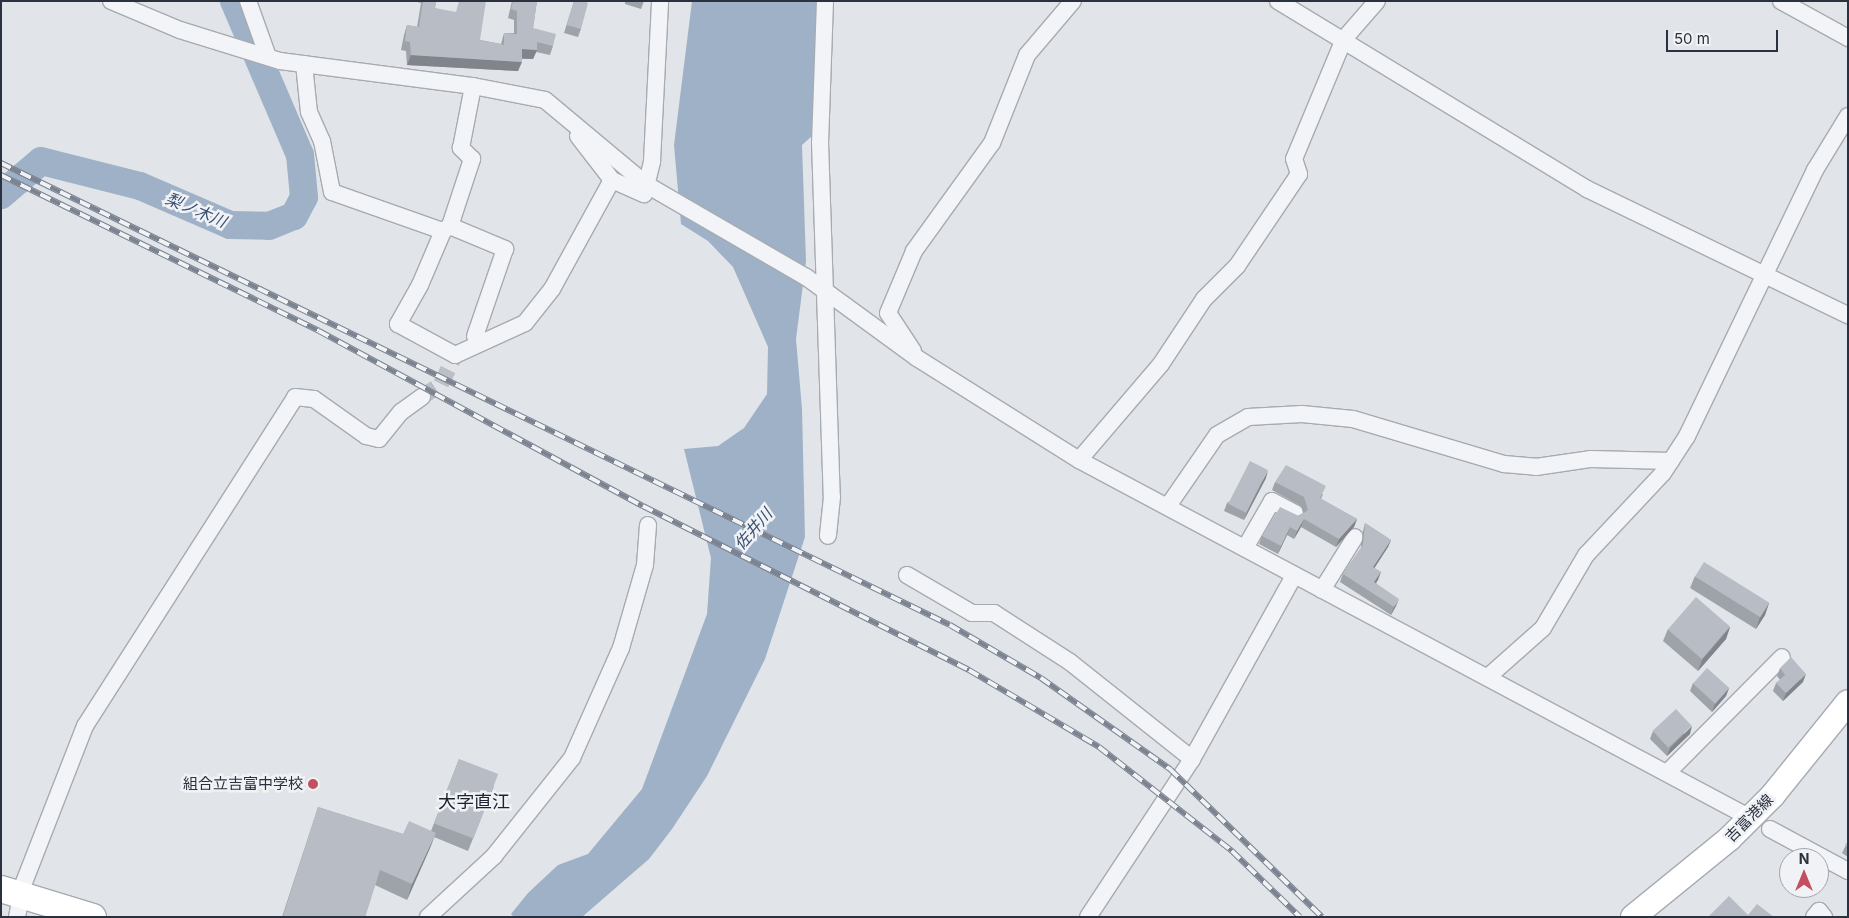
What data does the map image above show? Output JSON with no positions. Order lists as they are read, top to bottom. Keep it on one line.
{"streets":{"main road":["吉富港線"]},"districts":["大字直江"],"water":["梨ノ木川","佐井川"],"places":["組合立吉富中学校"],"scale_bar":"50 m","north":"top"}
